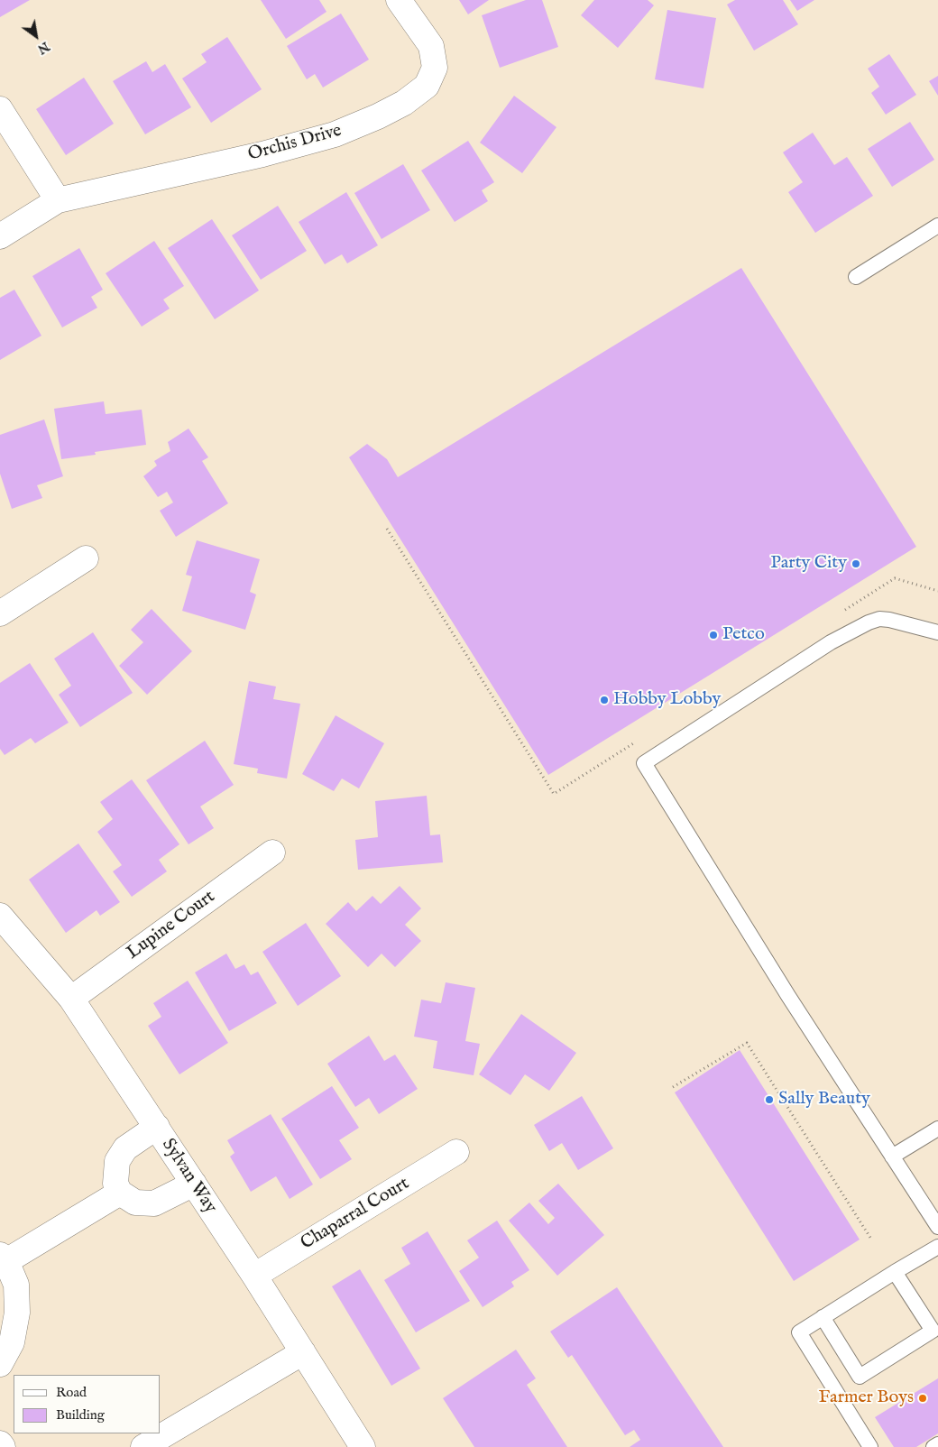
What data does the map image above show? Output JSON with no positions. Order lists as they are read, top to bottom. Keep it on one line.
{"streets":{"street":["Orchis Drive","Lupine Court","Sylvan Way","Chaparral Court"]},"crossings":[["Lupine Court","Sylvan Way"],["Sylvan Way","Chaparral Court"]],"places":["Party City","Petco","Hobby Lobby","Sally Beauty","Farmer Boys"],"legend":["Road","Building"],"north":"bottom right"}
